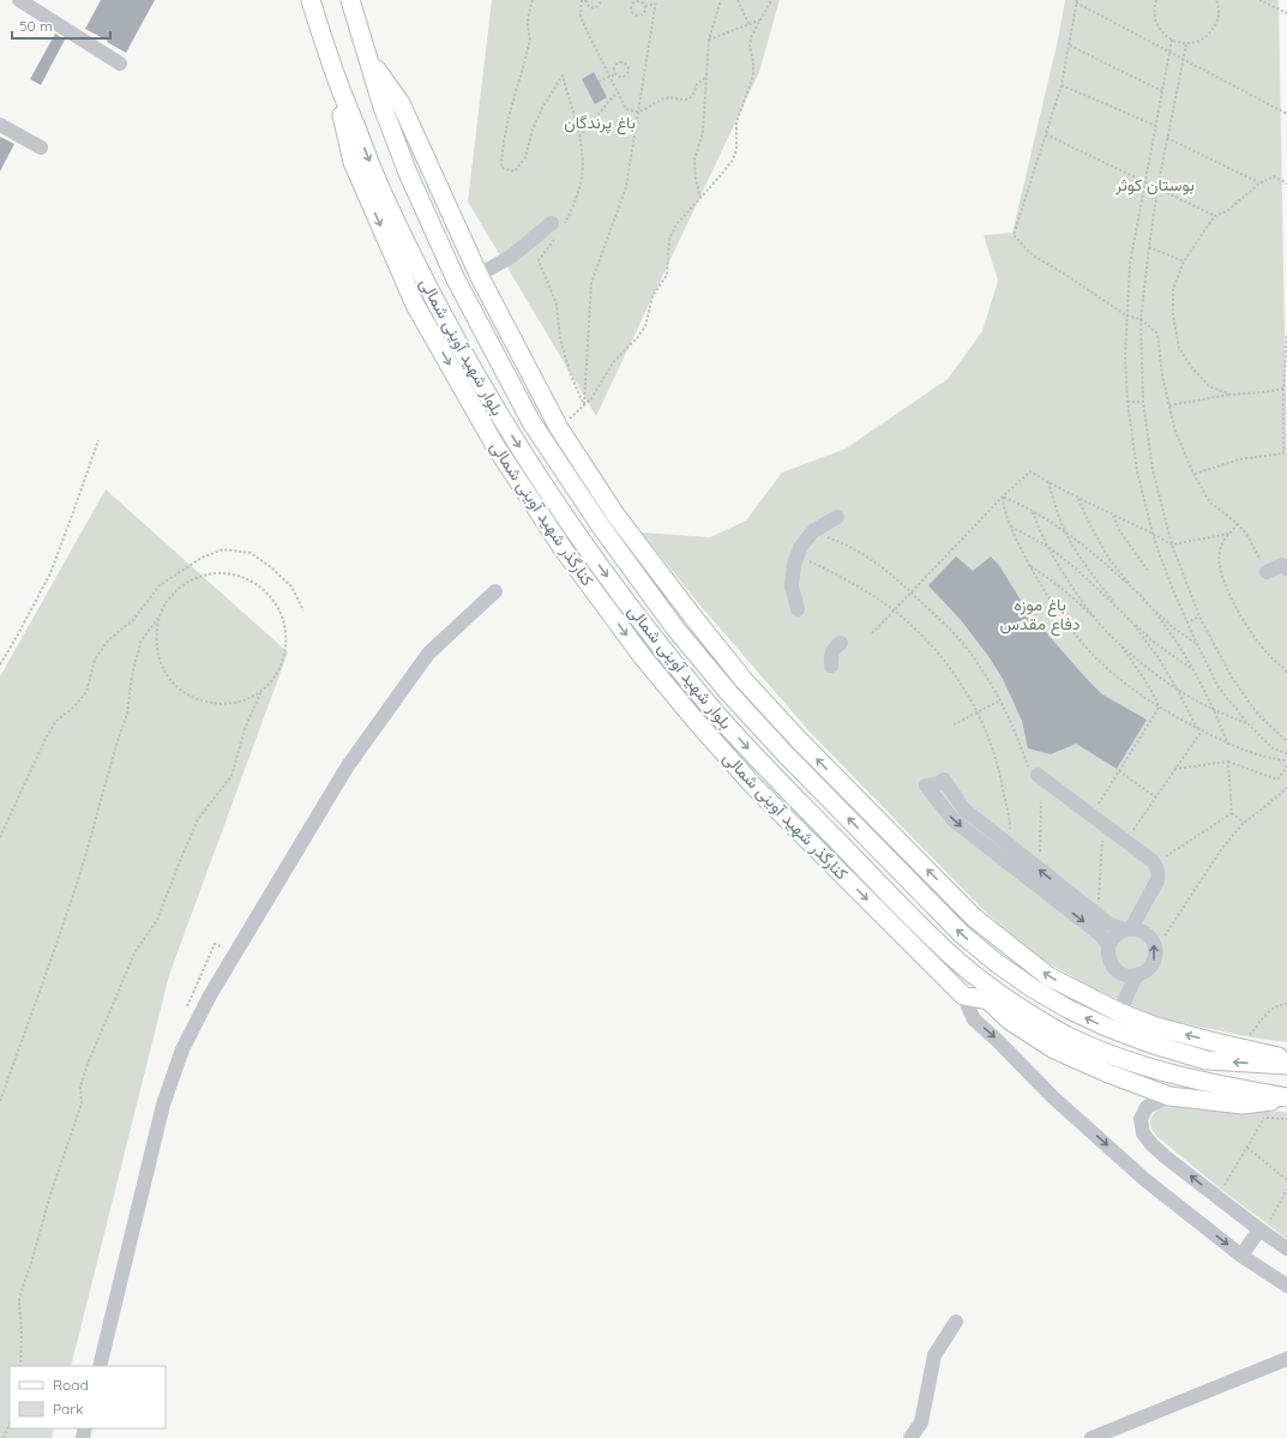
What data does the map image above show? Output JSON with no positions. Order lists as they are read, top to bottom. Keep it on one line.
{"streets":{"main road":["بلوار شهید آوینی شمالی","کنارگذر شهید آوینی شمالی"]},"crossings":[["بلوار شهید آوینی شمالی","کنارگذر شهید آوینی شمالی"]],"parks":["باغ پرندگان","بوستان کوثر","باغ موزه دفاع مقدس"],"legend":["Road","Park"],"scale_bar":"50 m"}
